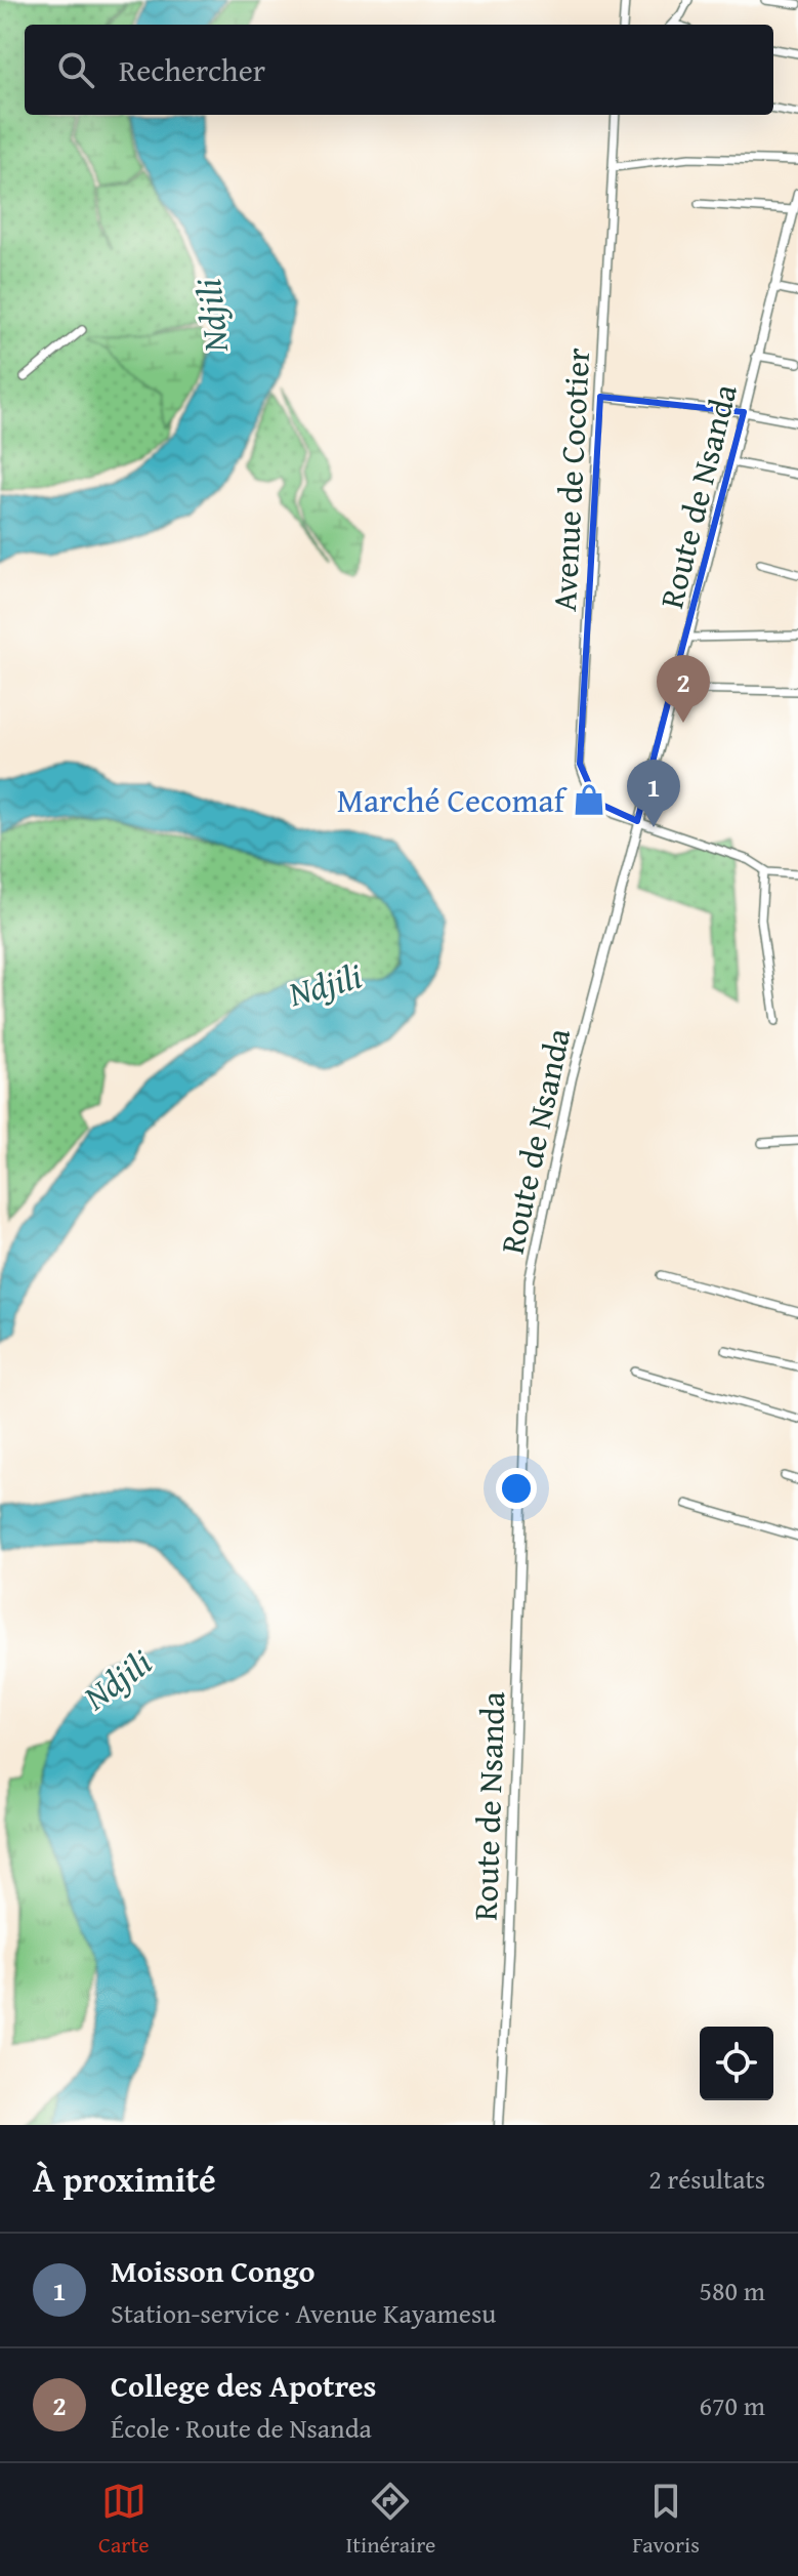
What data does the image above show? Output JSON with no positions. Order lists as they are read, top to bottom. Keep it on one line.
{"streets":{"street":["Avenue de Cocotier","Route de Nsanda"]},"crossings":[["Avenue de Cocotier","Route de Nsanda"]],"water":["Ndjili"],"places":{"shop":["Marché Cecomaf"]},"page":{"search":"Rechercher","pins":["2","1"],"heading":["À proximité","2 résultats"],"list":[{"mark":"1","name":"Moisson Congo","note":"Station-service · Avenue Kayamesu","value":"580 m"},{"mark":"2","name":"College des Apotres","note":"École · Route de Nsanda","value":"670 m"}],"nav":["Carte","Itinéraire","Favoris"]}}
